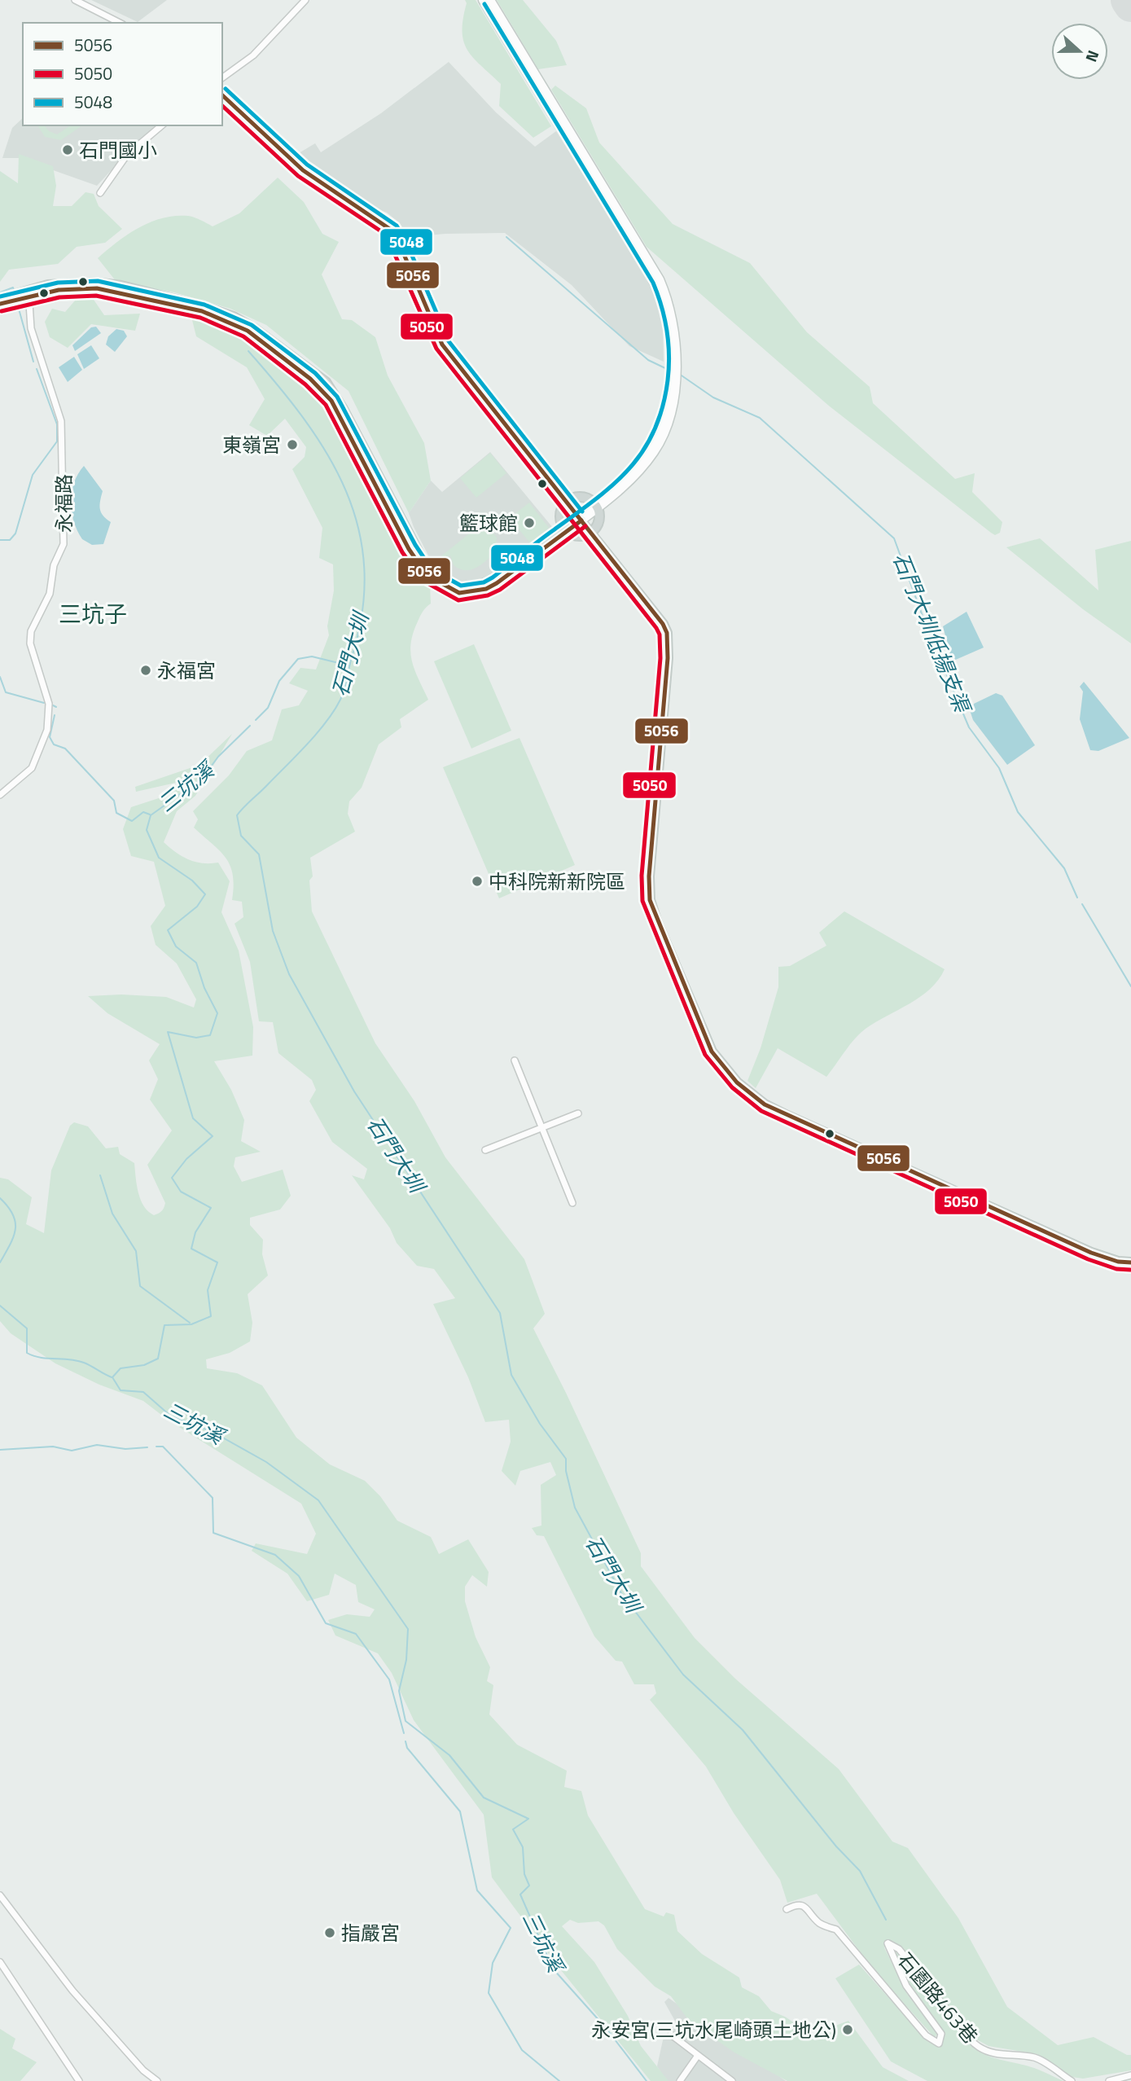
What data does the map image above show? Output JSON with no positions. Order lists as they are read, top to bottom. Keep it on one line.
{"streets":{"street":["永福路","石園路463巷"]},"districts":["三坑子"],"water":["石門大圳低揚支渠","石門大圳","三坑溪"],"places":["石門國小","東嶺宮","籃球館","永福宮","中科院新新院區","指嚴宮","永安宮(三坑水尾崎頭土地公)"],"lines":["transit line 5048","transit line 5056","transit line 5050"],"legend":["5056","5050","5048"],"north":"right"}
